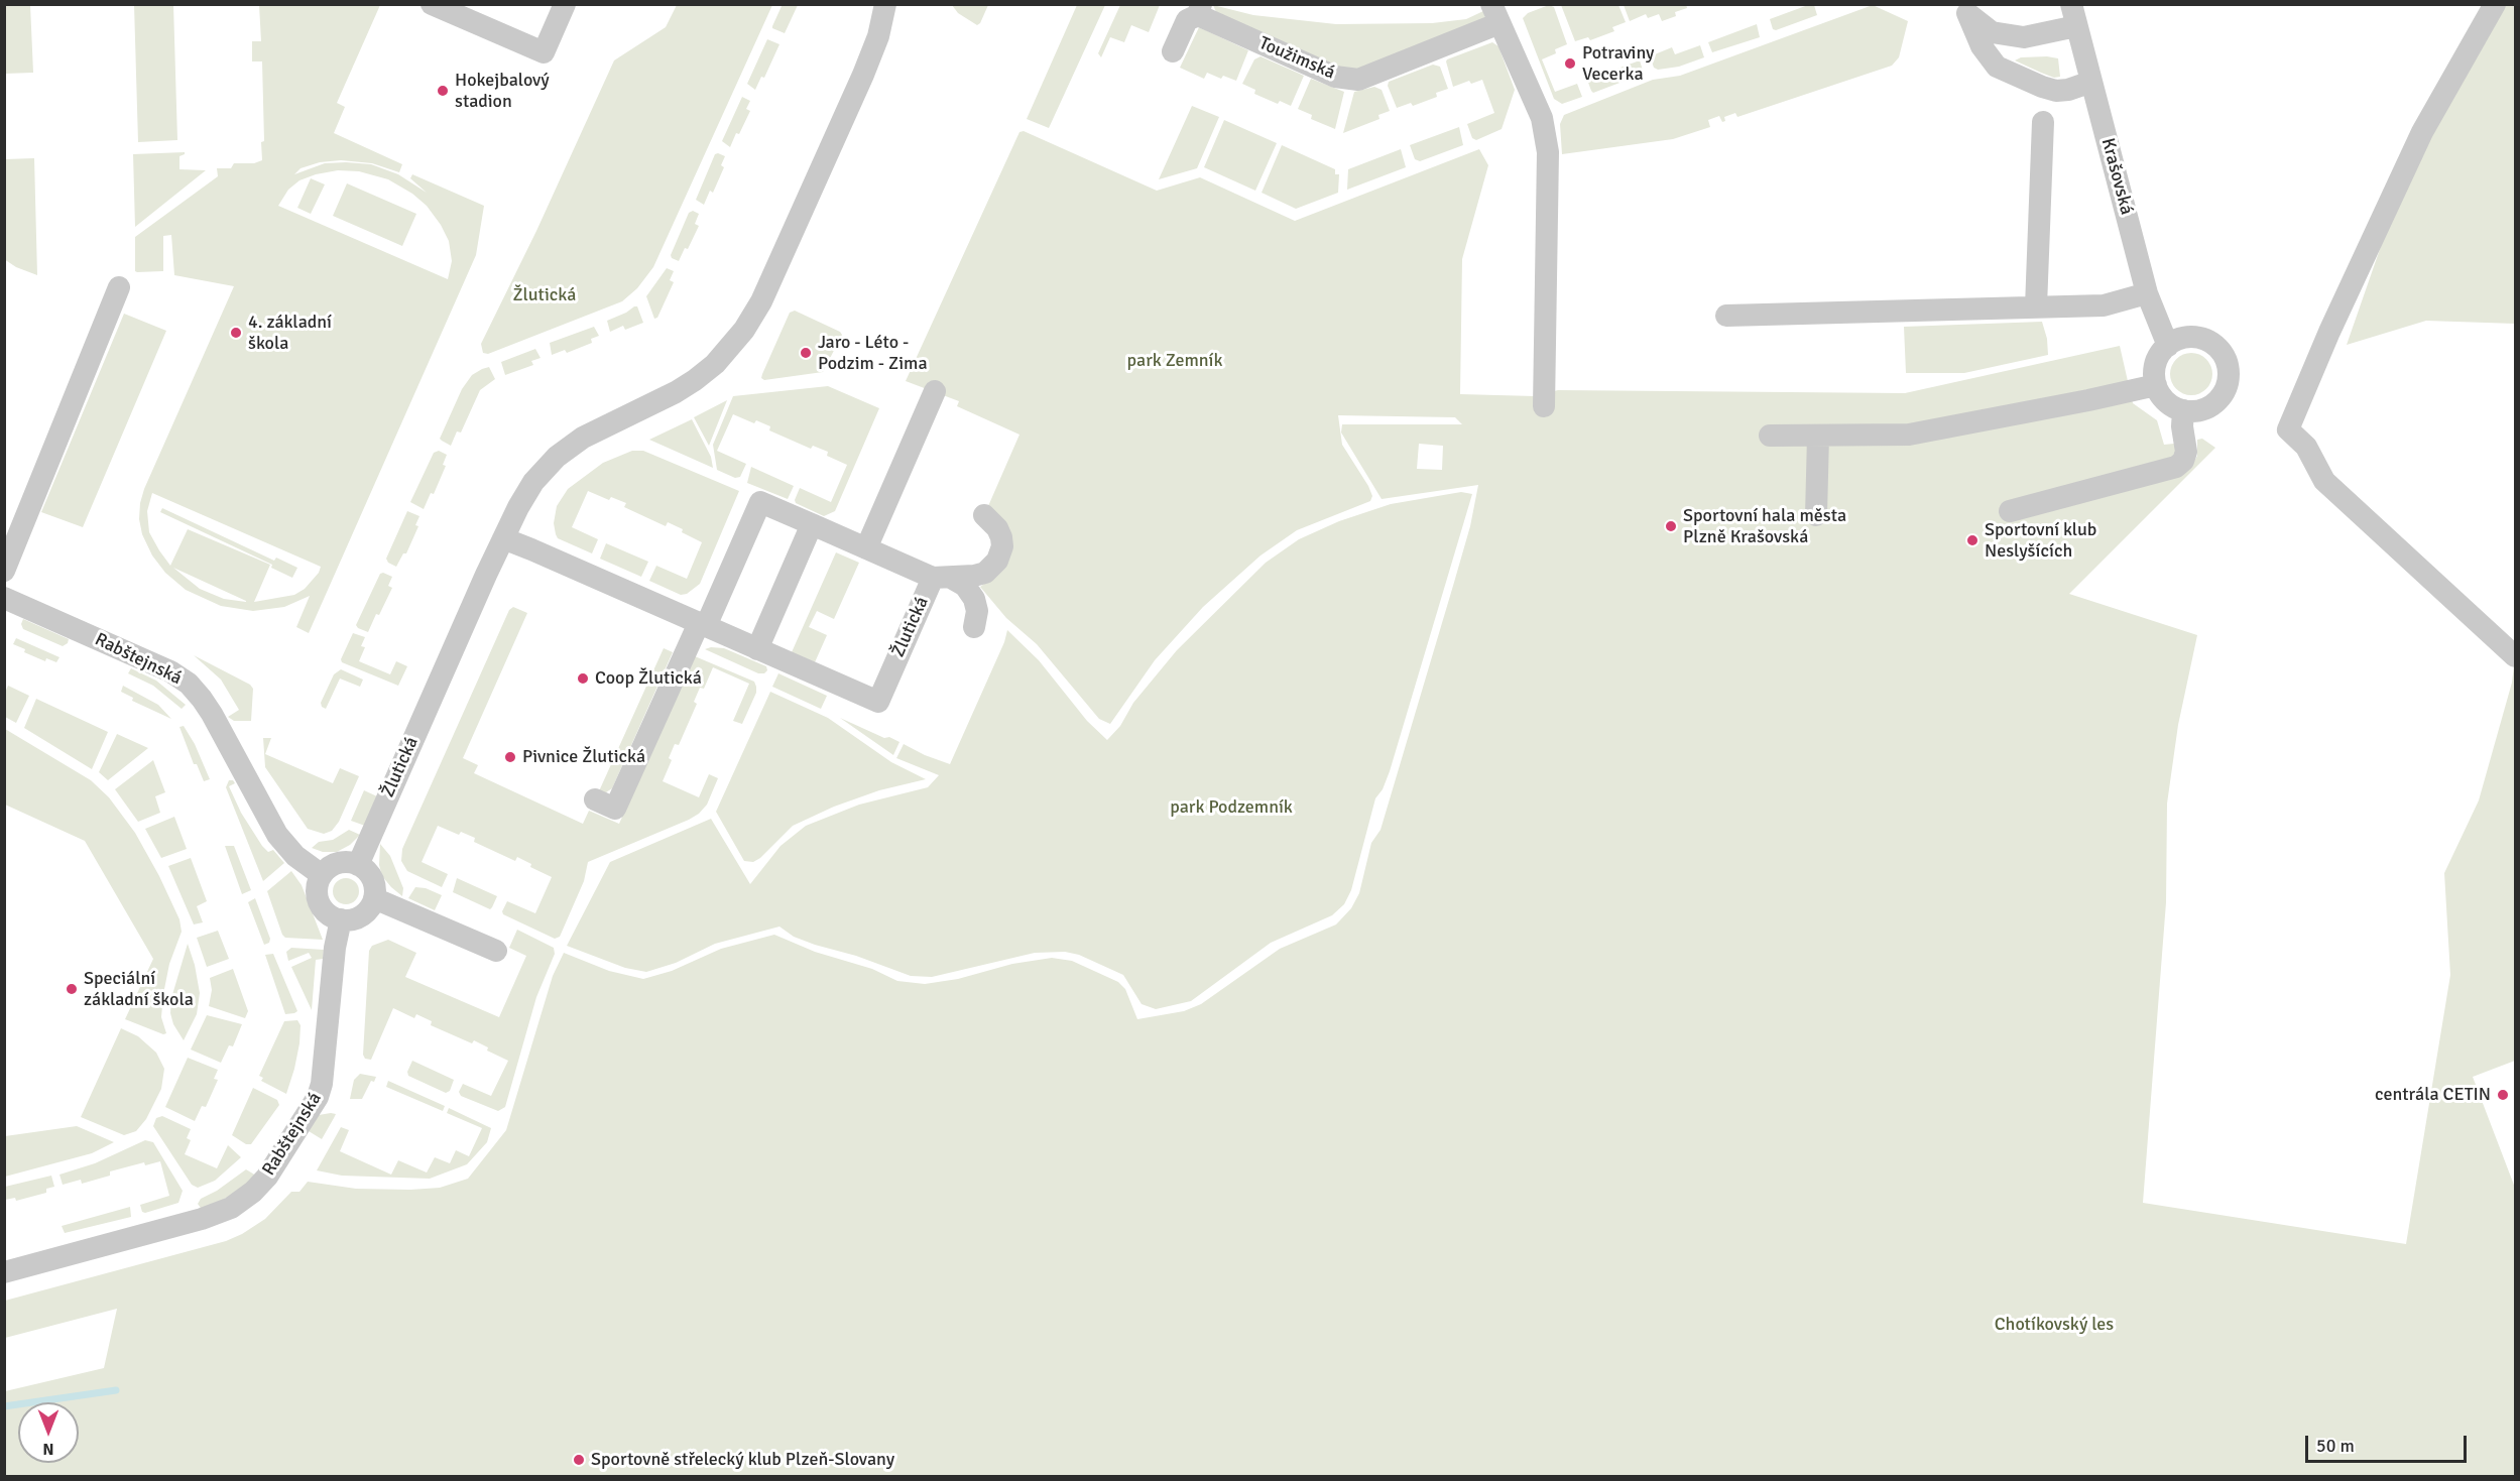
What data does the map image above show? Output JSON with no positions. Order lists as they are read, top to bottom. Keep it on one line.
{"streets":{"street":["Toužimská","Krašovská","Žlutická","Rabštejnská"]},"crossings":[["Žlutická","Rabštejnská"]],"parks":["Žlutická","park Zemník","park Podzemník","Chotíkovský les"],"places":["Potraviny Vecerka","Hokejbalový stadion","4. základní škola","Jaro - Léto - Podzim - Zima","Sportovní hala města Plzně Krašovská","Sportovní klub Neslyšících","Coop Žlutická","Pivnice Žlutická","Speciální základní škola","centrála CETIN","Sportovně střelecký klub Plzeň-Slovany"],"scale_bar":"50 m","north":"bottom"}
